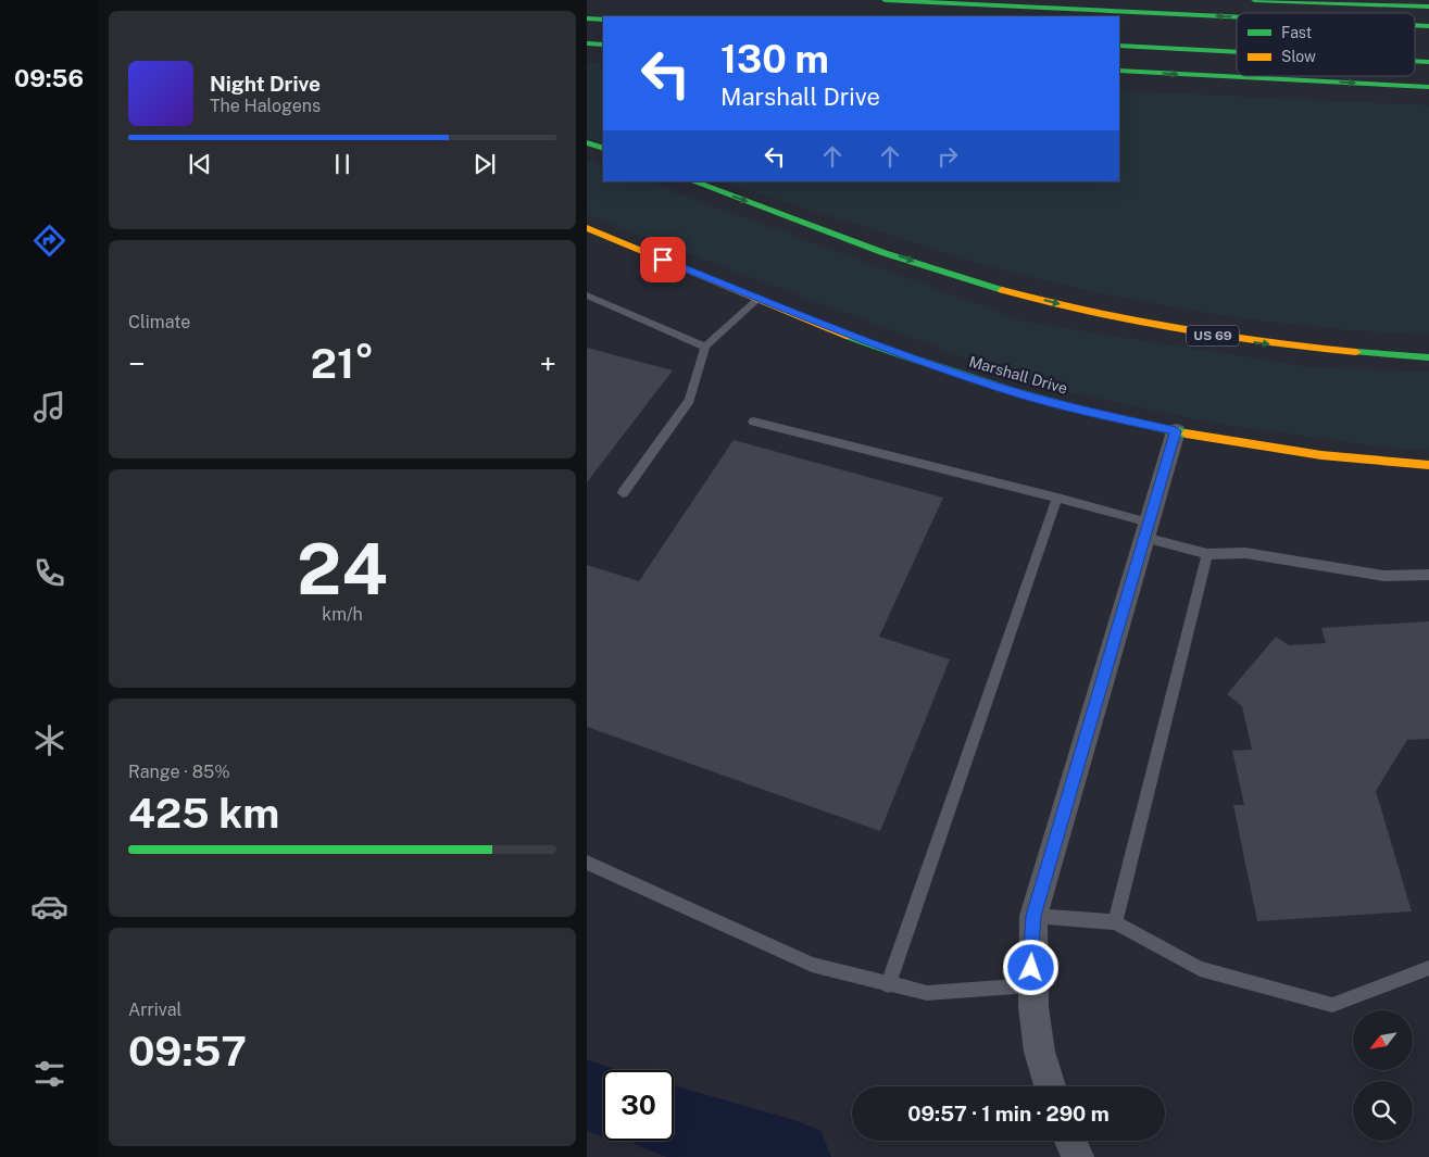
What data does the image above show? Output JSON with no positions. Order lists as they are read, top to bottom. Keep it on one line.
{"streets":{"main road":["US 69","Marshall Drive"]},"legend":["Fast","Slow"],"north":"bottom left","page":{"tabs":"09:56","turn":["130 m","Marshall Drive"],"song":["Night Drive","The Halogens"],"tile":["Climate",["24","km/h"],["Range · 85%","425 km"],["Arrival","09:57"]],"heat":["−","21°","+"],"limit":"30","trip":"09:57 · 1 min · 290 m"}}
